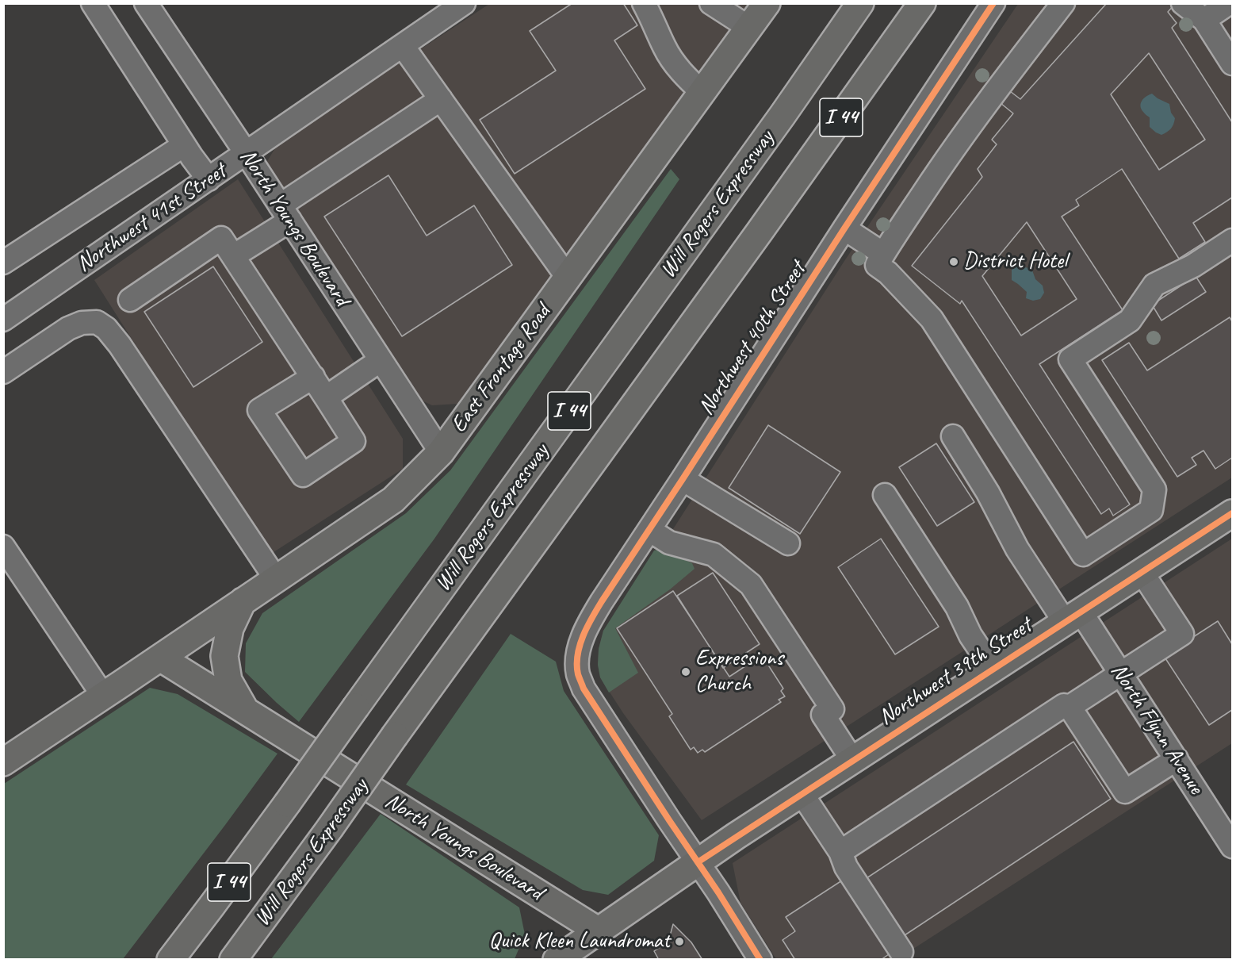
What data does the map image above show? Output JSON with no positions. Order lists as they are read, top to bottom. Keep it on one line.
{"streets":{"main road":["I 44","Will Rogers Expressway","North Youngs Boulevard","East Frontage Road","Northwest 39th Street"],"street":["Northwest 41st Street","Northwest 40th Street","North Flynn Avenue"]},"crossings":[["Northwest 41st Street","North Youngs Boulevard"],["North Youngs Boulevard","East Frontage Road"],["North Youngs Boulevard","Northwest 39th Street"],["Northwest 40th Street","Northwest 39th Street"],["Northwest 39th Street","North Flynn Avenue"]],"places":["District Hotel","Expressions Church","Quick Kleen Laundromat"]}
